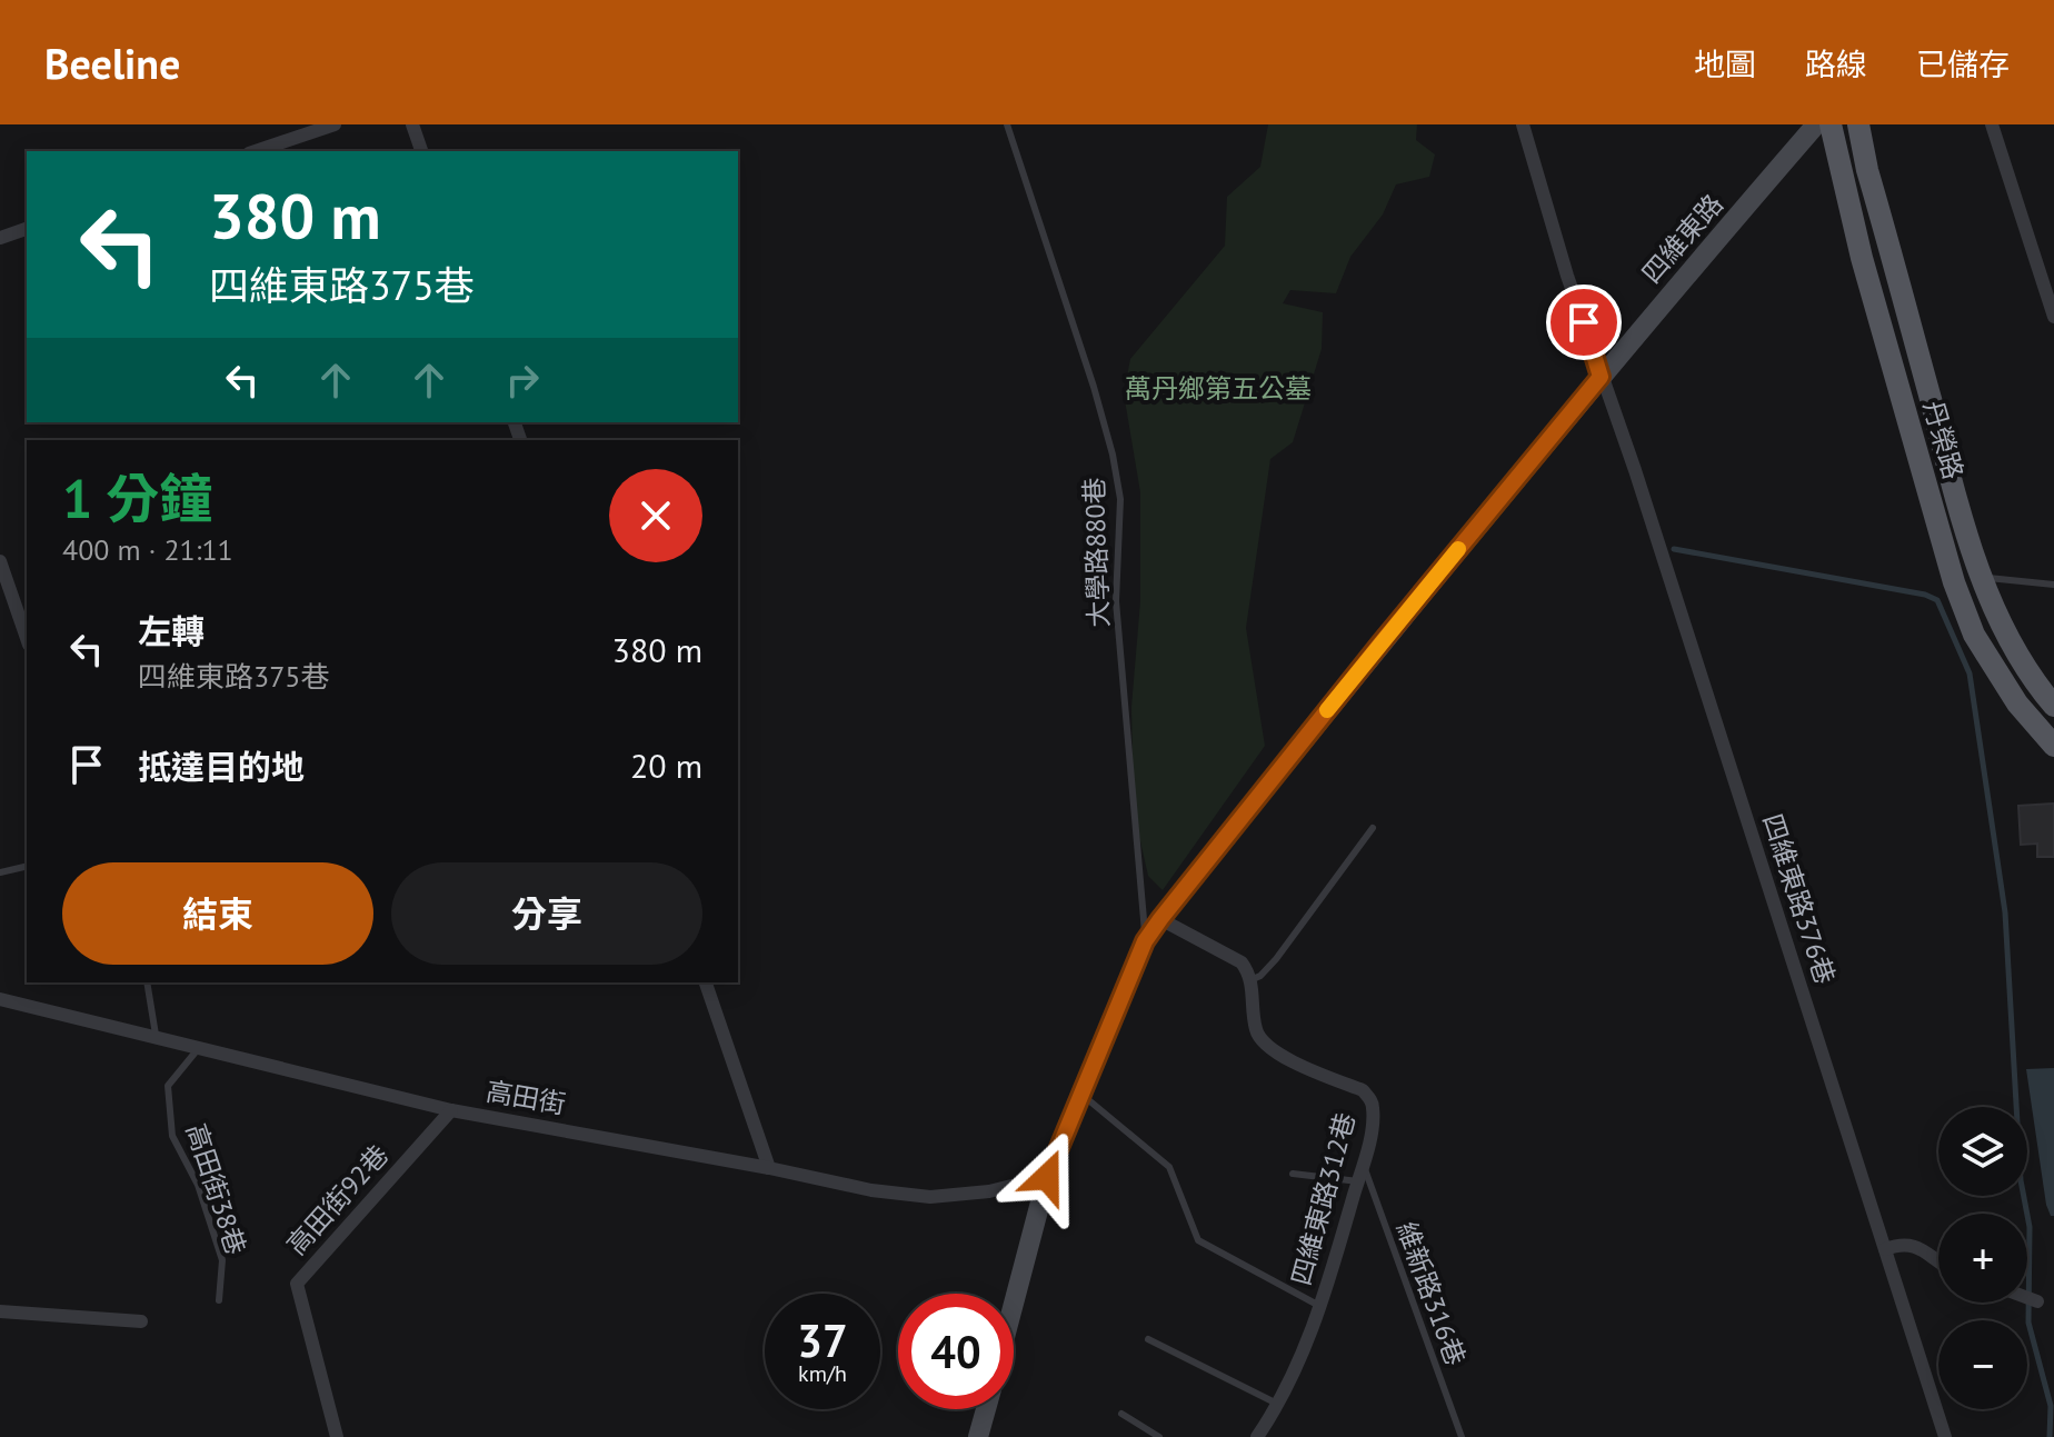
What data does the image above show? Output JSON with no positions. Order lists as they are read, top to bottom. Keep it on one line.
{"streets":{"main road":["丹榮路"],"street":["四維東路","四維東路376巷","高田街","四維東路312巷","高田街92巷"],"lane":["大學路880巷","高田街38巷","維新路316巷"]},"crossings":[["四維東路","大學路880巷"],["四維東路","四維東路376巷"],["四維東路","高田街"],["高田街","高田街38巷"],["高田街","高田街92巷"],["四維東路312巷","維新路316巷"]],"parks":["萬丹鄉第五公墓"],"page":{"header":"Beeline","nav":["地圖","路線","已儲存"],"turn":["380 m","四維東路375巷"],"heading":["1 分鐘","400 m · 21:11"],"list":[{"name":"左轉","note":"四維東路375巷","value":"380 m"},{"name":"抵達目的地","value":"20 m"}],"buttons":["結束","分享"],"map_buttons":["+","−"],"speed":"37 km/h","limit":"40"}}
